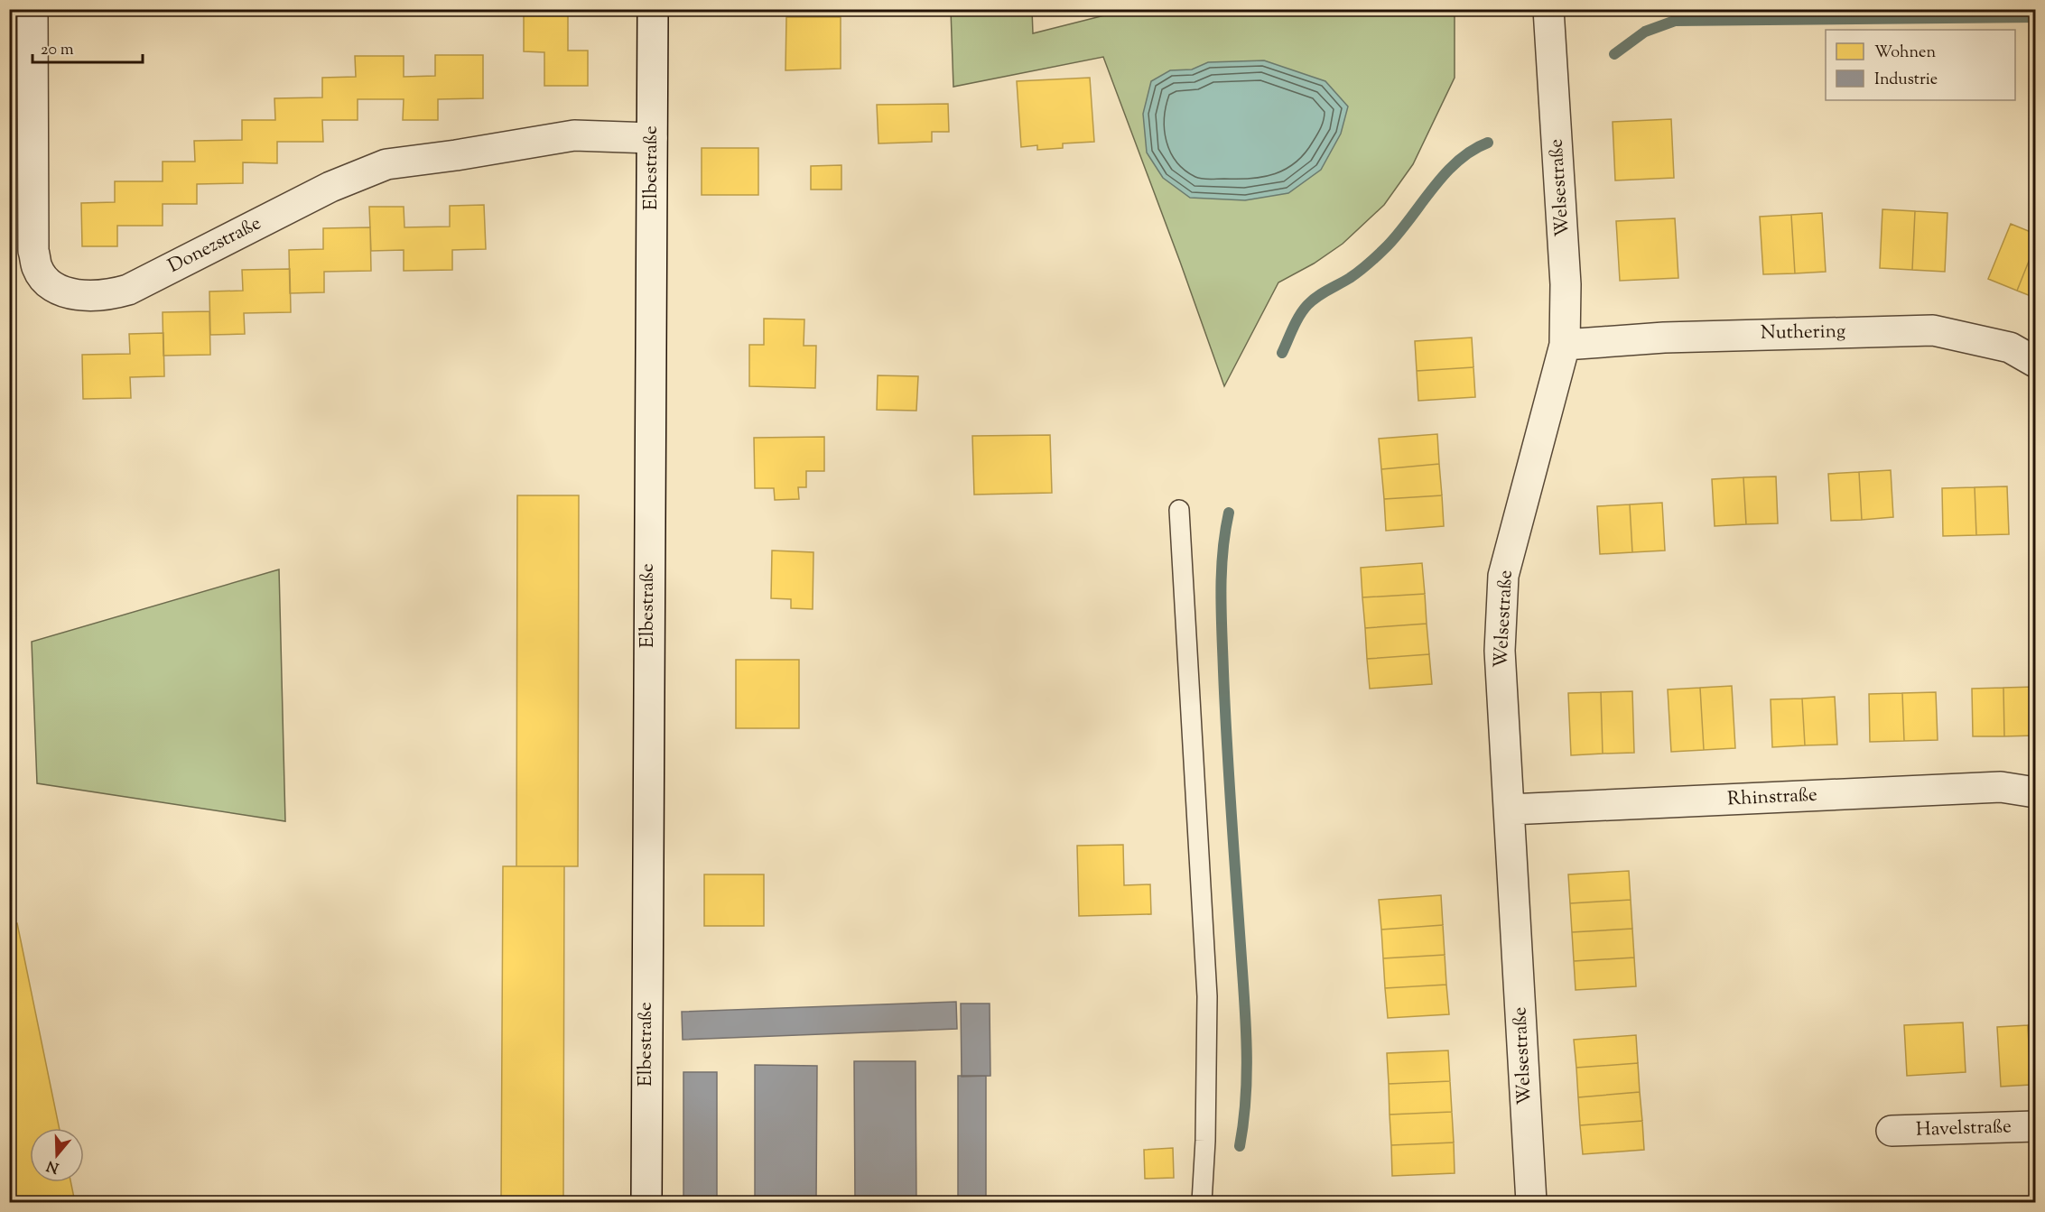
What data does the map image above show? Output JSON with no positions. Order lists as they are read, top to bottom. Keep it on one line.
{"streets":{"street":["Elbestraße","Welsestraße","Donezstraße","Nuthering","Rhinstraße","Havelstraße"]},"crossings":[["Elbestraße","Donezstraße"],["Welsestraße","Nuthering"],["Welsestraße","Rhinstraße"]],"legend":["Wohnen","Industrie"],"scale_bar":"20 m","north":"bottom"}
